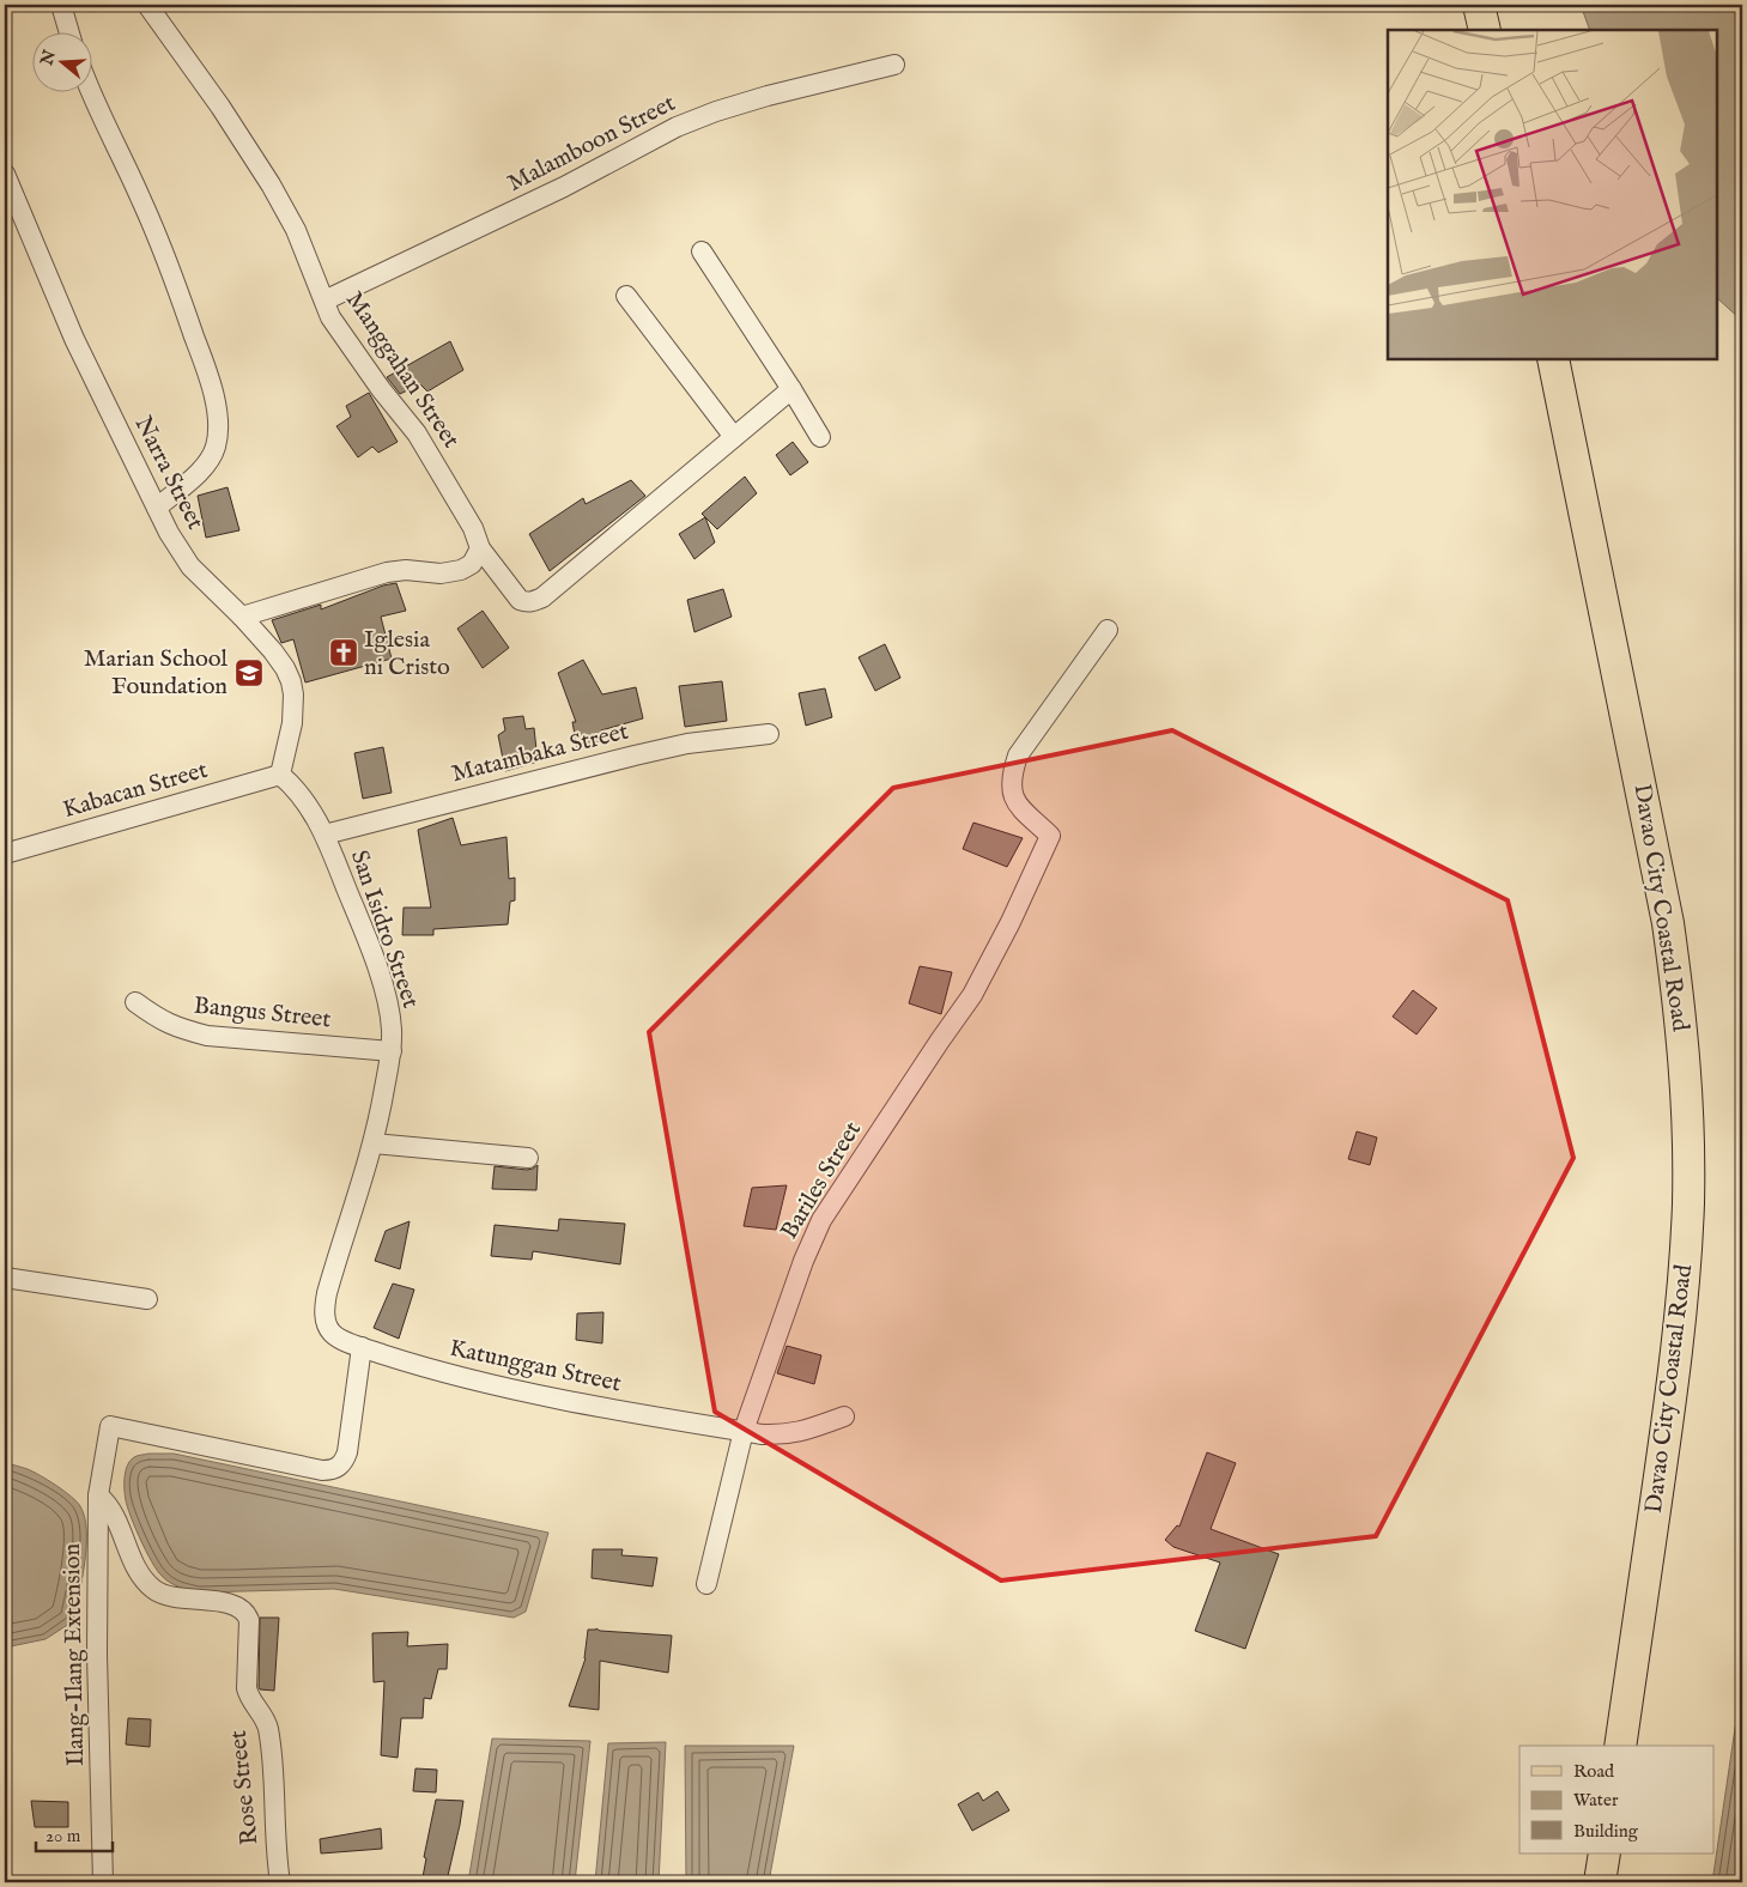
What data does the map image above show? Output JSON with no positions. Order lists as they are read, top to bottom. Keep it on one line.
{"streets":{"main road":["Davao City Coastal Road"],"street":["Malamboon Street","Manggahan Street","Narra Street","Matambaka Street","Kabacan Street","San Isidro Street","Bangus Street","Bariles Street","Katunggan Street","Ilang-Ilang Extension","Rose Street"]},"crossings":[["Malamboon Street","Manggahan Street"],["Narra Street","Kabacan Street"],["Narra Street","San Isidro Street"],["Matambaka Street","San Isidro Street"],["Kabacan Street","San Isidro Street"],["San Isidro Street","Bangus Street"],["San Isidro Street","Katunggan Street"],["Bariles Street","Katunggan Street"],["Katunggan Street","Ilang-Ilang Extension"],["Ilang-Ilang Extension","Rose Street"]],"places":{"church":["Iglesia ni Cristo"],"school or university":["Marian School Foundation"]},"legend":["Road","Water","Building"],"scale_bar":"20 m","north":"left"}
